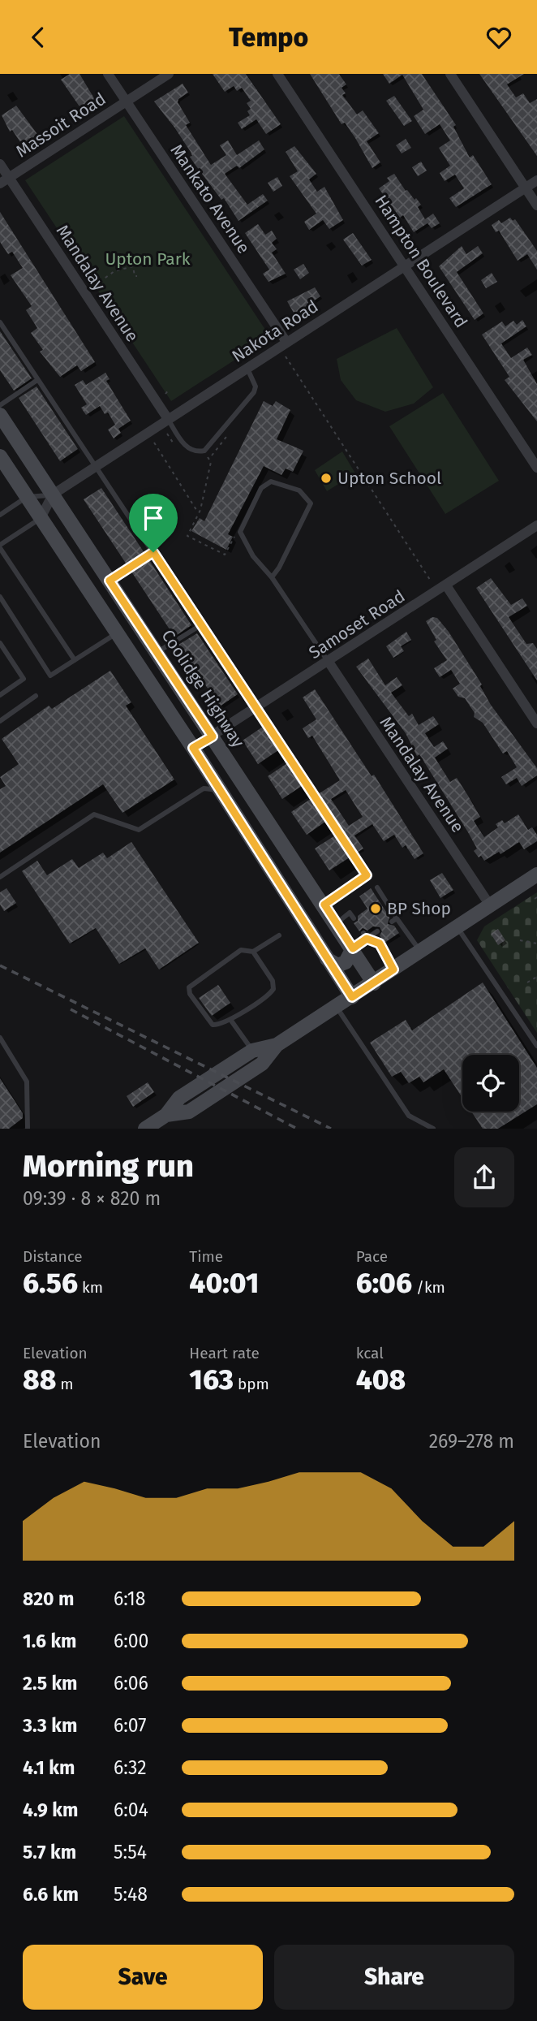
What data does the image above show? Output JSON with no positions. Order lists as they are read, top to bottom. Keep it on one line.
{"streets":{"main road":["Coolidge Highway"],"street":["Massoit Road","Mankato Avenue","Hampton Boulevard","Mandalay Avenue","Nakota Road","Samoset Road"]},"crossings":[["Massoit Road","Mankato Avenue"],["Massoit Road","Mandalay Avenue"],["Mankato Avenue","Nakota Road"],["Hampton Boulevard","Nakota Road"],["Mandalay Avenue","Nakota Road"],["Mandalay Avenue","Samoset Road"],["Nakota Road","Coolidge Highway"],["Samoset Road","Coolidge Highway"]],"parks":["Upton Park"],"places":["Upton School","BP Shop"],"page":{"header":"Tempo","heading":["Morning run","09:39 · 8 × 820 m"],"stats":[["Distance","6.56 km"],["Time","40:01"],["Pace","6:06 /km"],["Elevation","88 m"],["Heart rate","163 bpm"],["kcal","408"]],"chart":["Elevation","269–278 m"],"list":[{"name":"820 m","note":"6:18"},{"name":"1.6 km","note":"6:00"},{"name":"2.5 km","note":"6:06"},{"name":"3.3 km","note":"6:07"},{"name":"4.1 km","note":"6:32"},{"name":"4.9 km","note":"6:04"},{"name":"5.7 km","note":"5:54"},{"name":"6.6 km","note":"5:48"}],"buttons":["Save","Share"]}}
